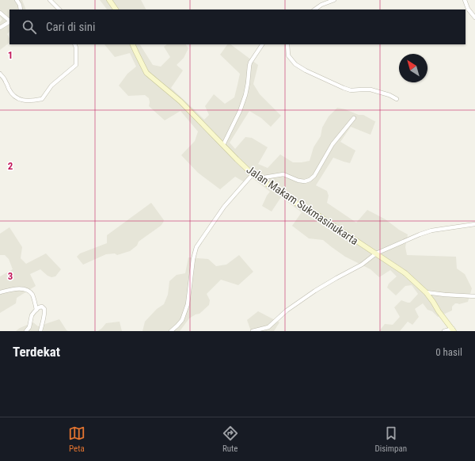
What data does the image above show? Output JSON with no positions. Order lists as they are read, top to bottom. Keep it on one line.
{"streets":{"street":["Jalan Makam Sukmasinukarta"]},"north":"top left","page":{"search":"Cari di sini","heading":["Terdekat","0 hasil"],"nav":["Peta","Rute","Disimpan"]},"grid":{"rows":["1","2","3"]}}
